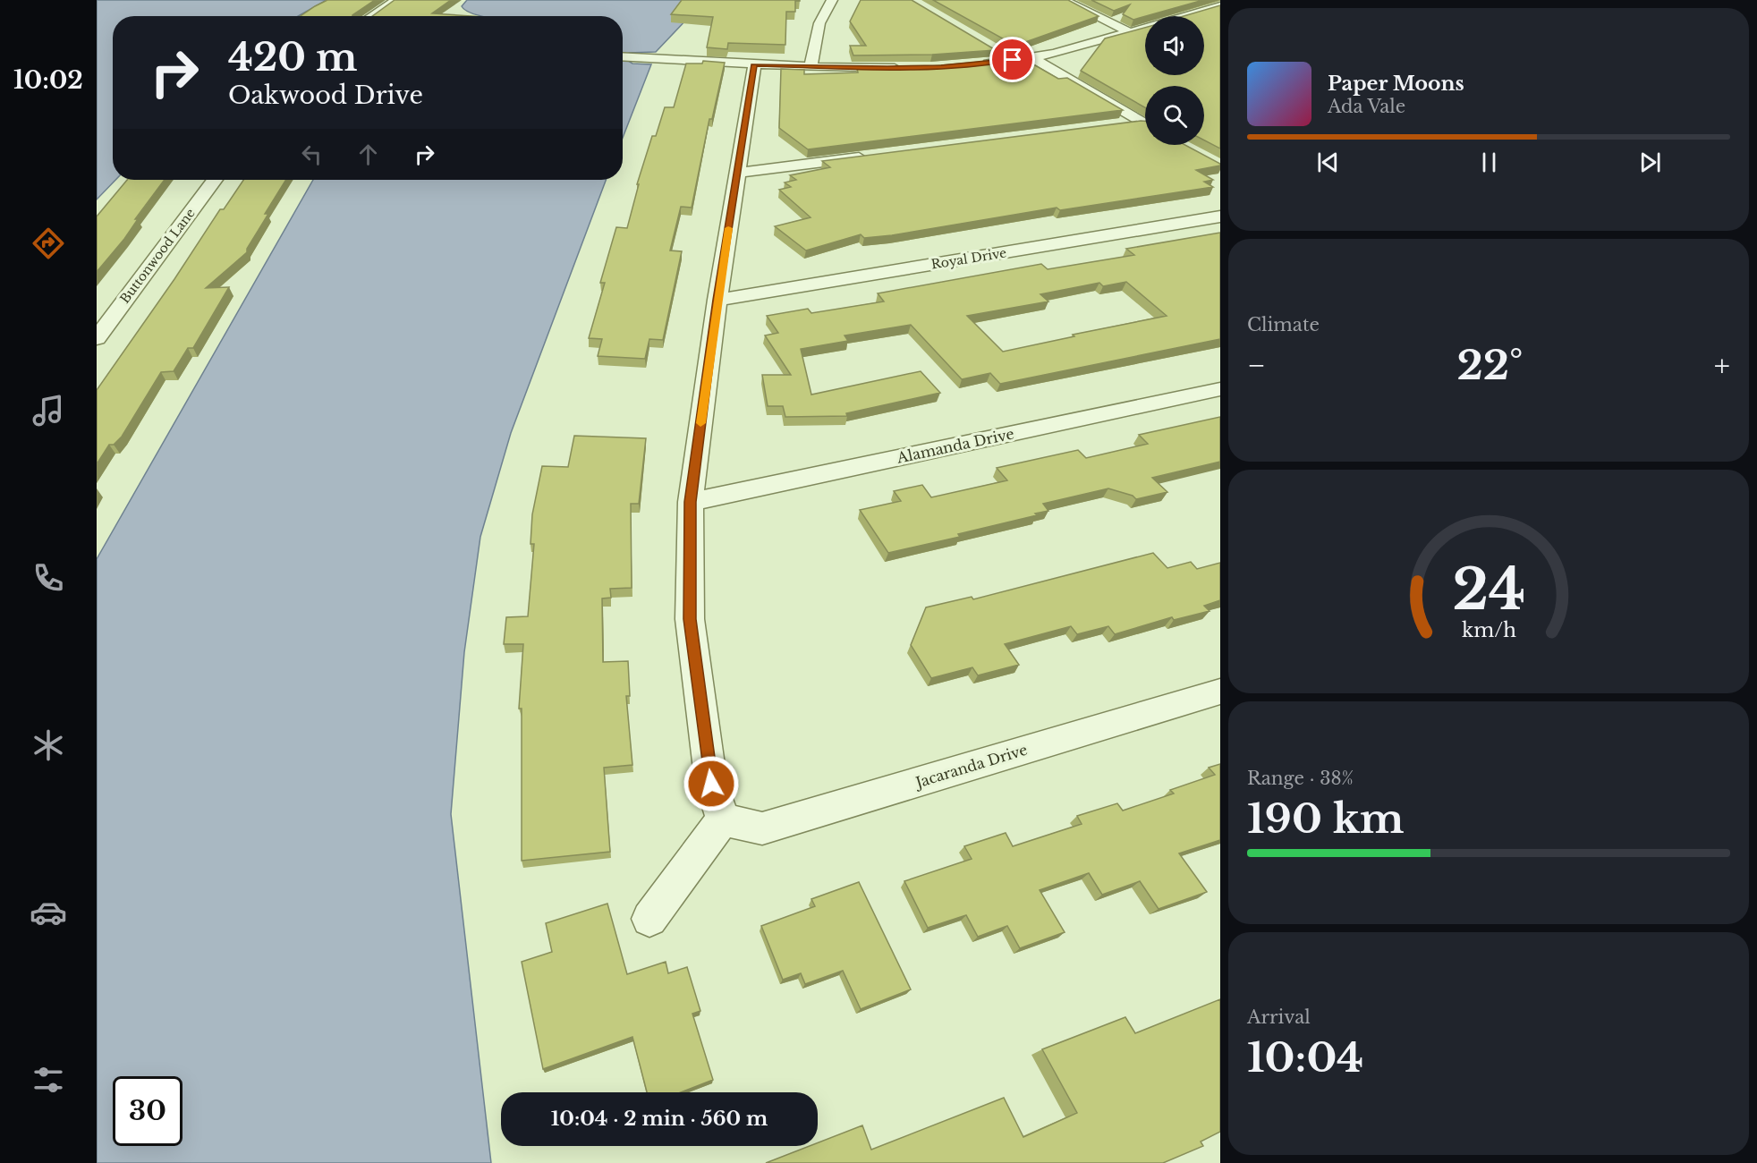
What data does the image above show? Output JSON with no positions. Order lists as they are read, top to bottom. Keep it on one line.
{"streets":{"street":["Buttonwood Lane","Royal Drive","Alamanda Drive","Jacaranda Drive"]},"page":{"tabs":"10:02","turn":["420 m","Oakwood Drive"],"song":["Paper Moons","Ada Vale"],"tile":["Climate",["Range · 38%","190 km"],["Arrival","10:04"]],"heat":["−","22°","+"],"limit":"30","trip":"10:04 · 2 min · 560 m","gauge":["24","km/h"]}}
